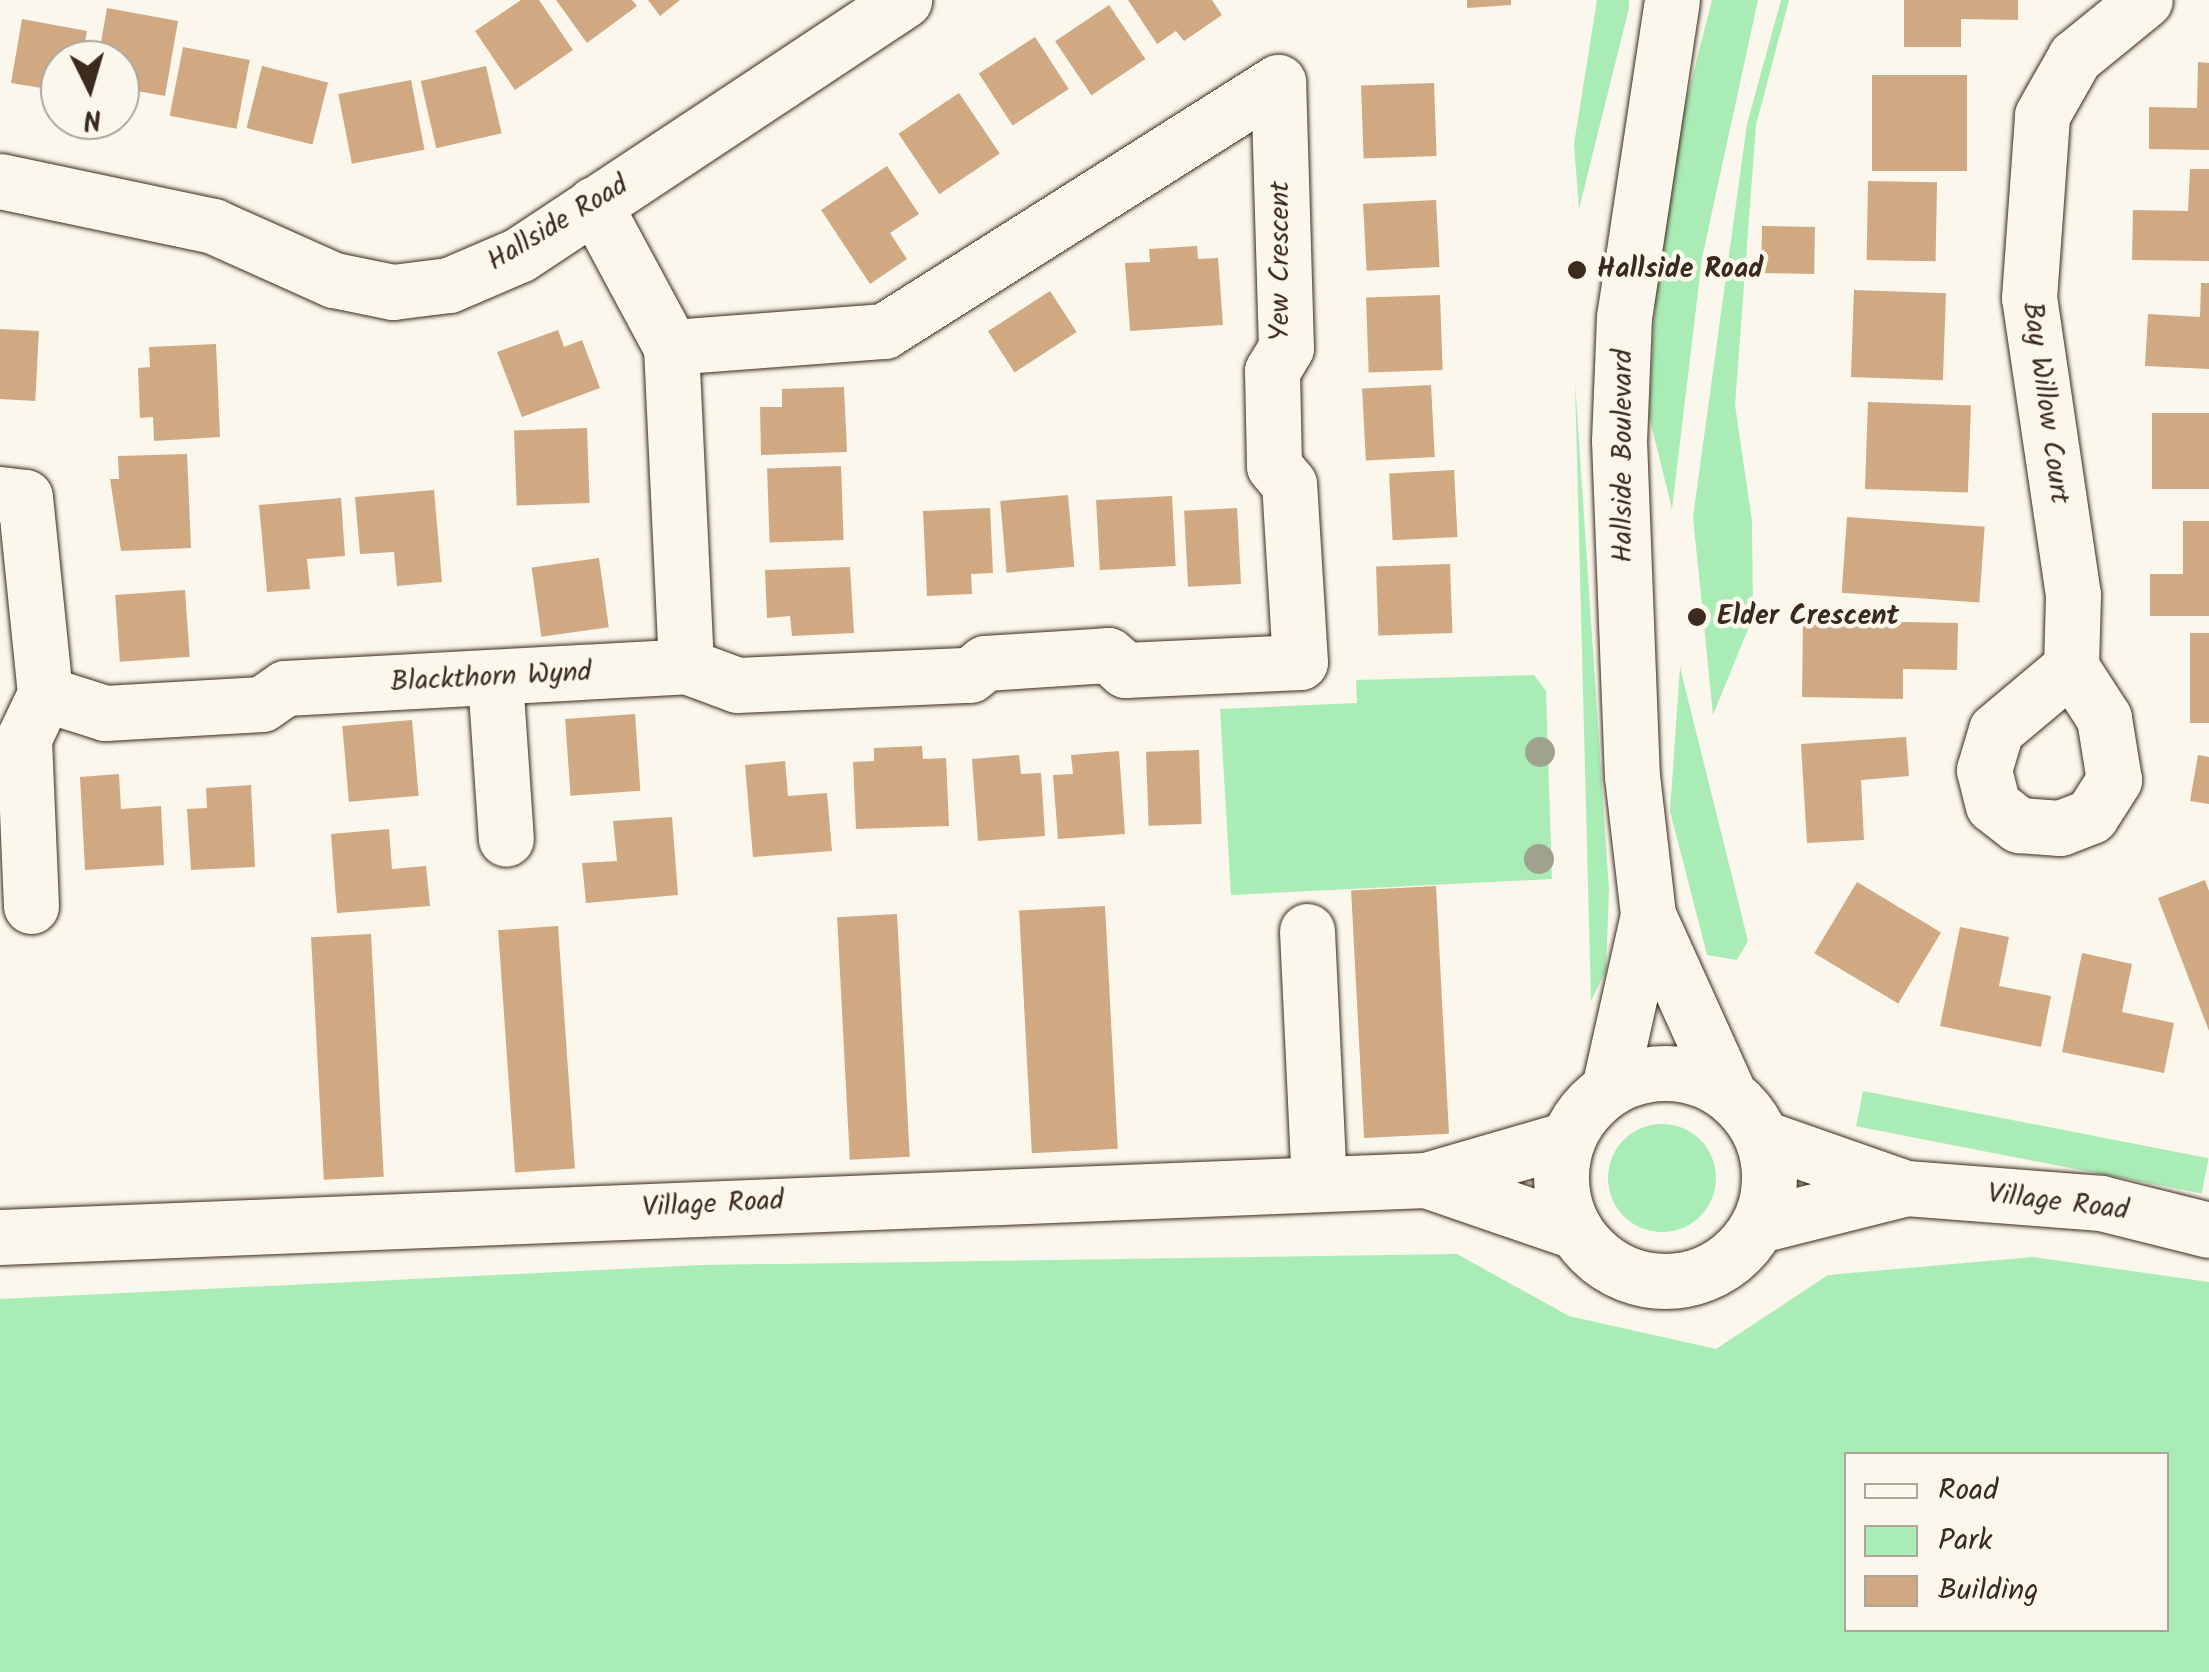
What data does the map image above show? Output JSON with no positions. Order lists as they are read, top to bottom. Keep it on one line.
{"streets":{"street":["Hallside Road","Yew Crescent","Bay Willow Court","Hallside Boulevard","Blackthorn Wynd","Village Road"]},"crossings":[["Yew Crescent","Blackthorn Wynd"],["Hallside Boulevard","Village Road"]],"places":["Hallside Road","Elder Crescent"],"legend":["Road","Park","Building"],"north":"bottom"}
